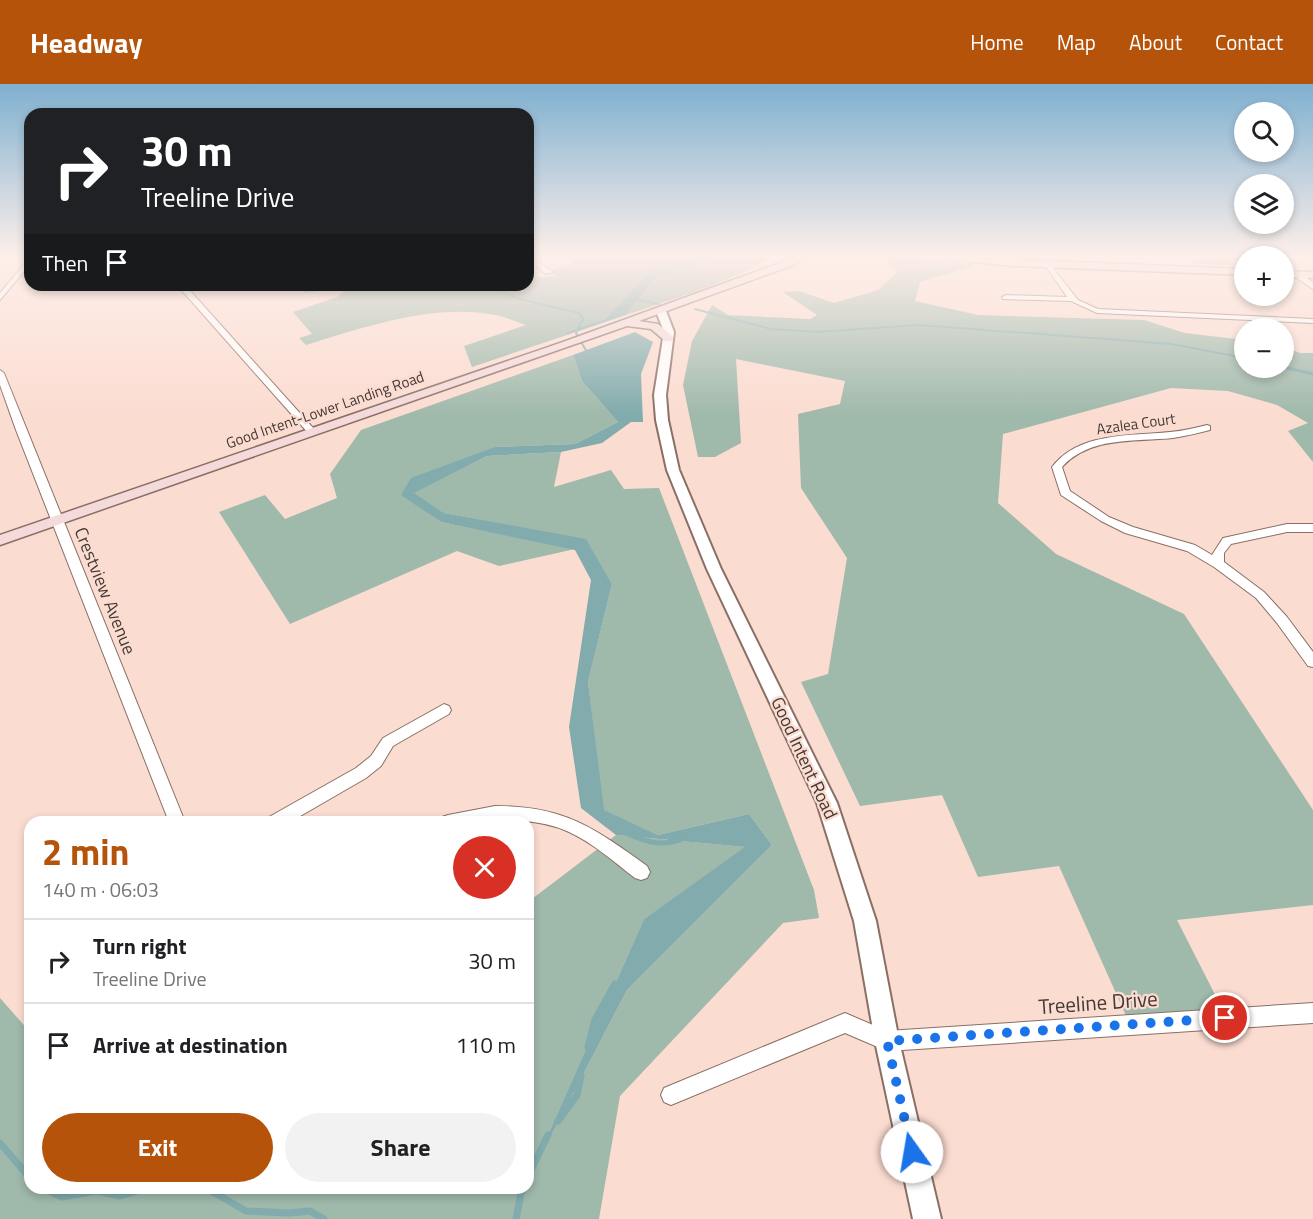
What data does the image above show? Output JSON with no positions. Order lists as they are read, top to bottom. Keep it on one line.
{"streets":{"main road":["Good Intent-Lower Landing Road"],"street":["Azalea Court","Crestview Avenue","Good Intent Road","Treeline Drive"]},"crossings":[["Good Intent-Lower Landing Road","Crestview Avenue"],["Good Intent-Lower Landing Road","Good Intent Road"],["Good Intent Road","Treeline Drive"]],"page":{"header":"Headway","nav":["Home","Map","About","Contact"],"map_buttons":["+","−"],"turn":["30 m","Treeline Drive"],"then":"Then","heading":["2 min","140 m · 06:03"],"list":[{"name":"Turn right","note":"Treeline Drive","value":"30 m"},{"name":"Arrive at destination","value":"110 m"}],"buttons":["Exit","Share"]}}
